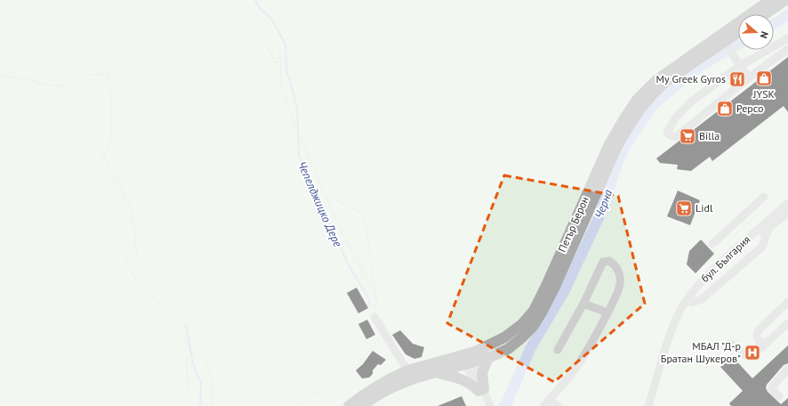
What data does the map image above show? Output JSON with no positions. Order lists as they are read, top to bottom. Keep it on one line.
{"streets":{"main road":["Петър Берон"],"street":["бул. България"]},"water":["Чепелджицко Дере","Черна"],"places":{"shop":["JYSK","Pepco"],"restaurant":["My Greek Gyros"],"supermarket":["Billa","Lidl"],"hospital":["МБАЛ \"Д-р Братан Шукеров\""]},"north":"right"}
